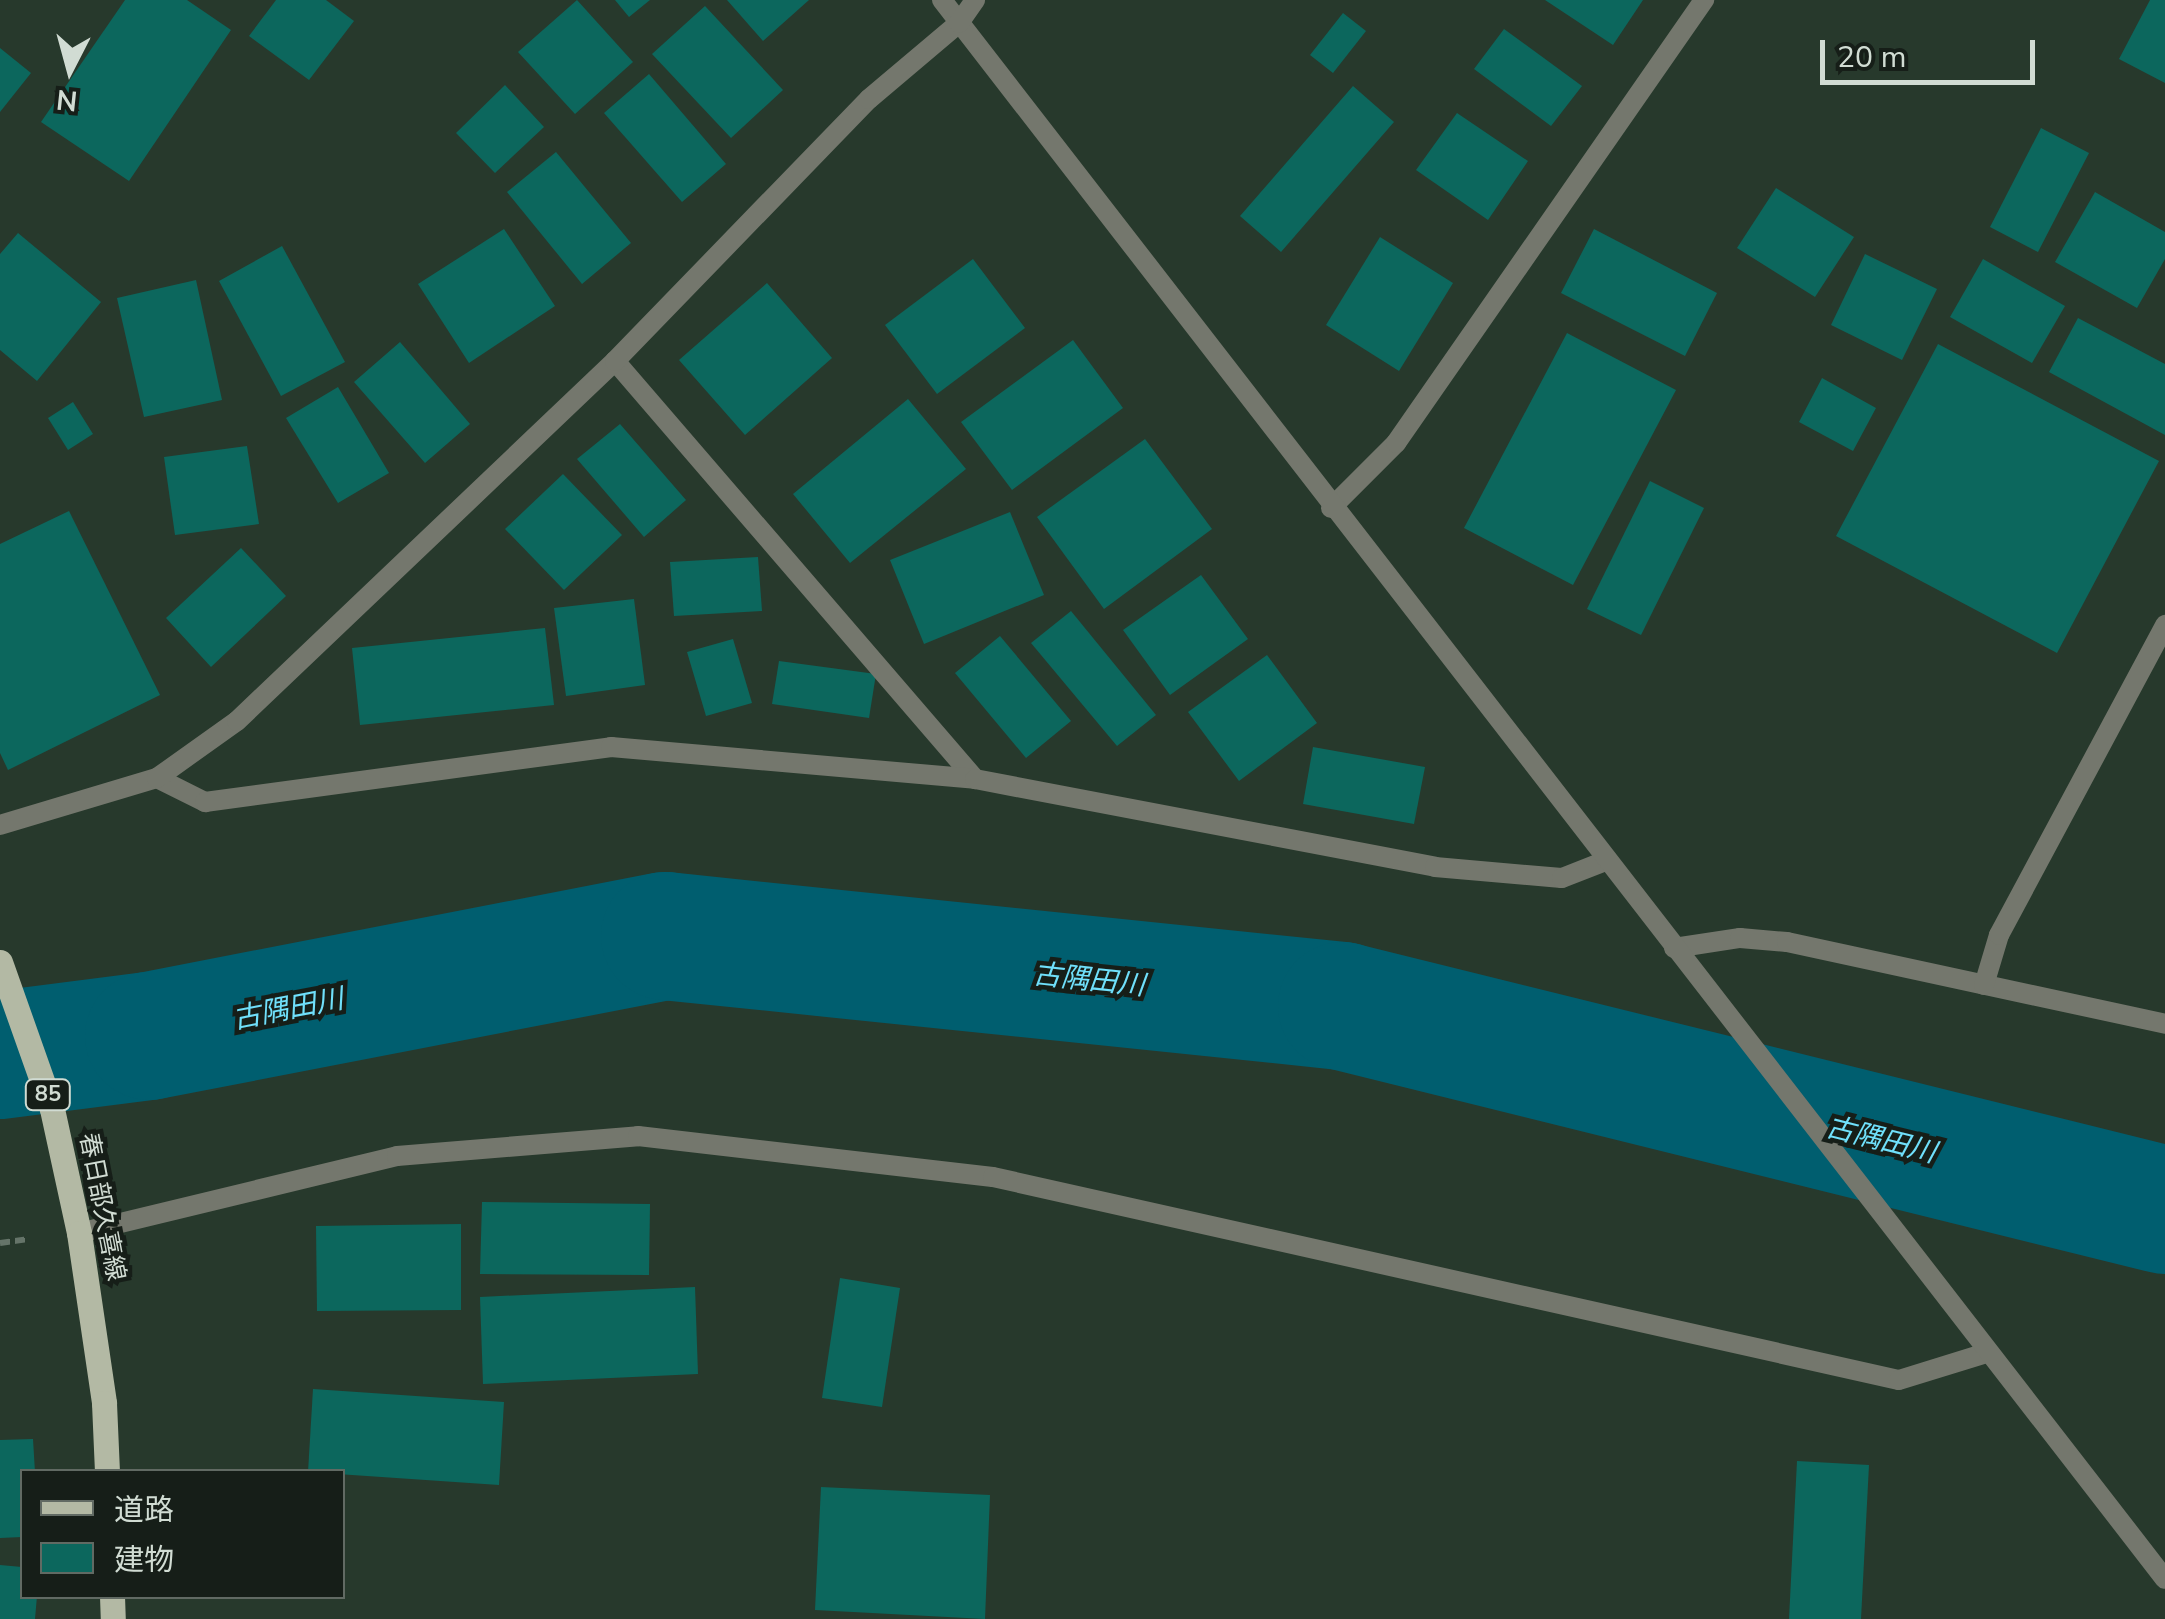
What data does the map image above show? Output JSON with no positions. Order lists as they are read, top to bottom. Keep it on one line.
{"streets":{"main road":["85","春日部久喜線"]},"water":["古隅田川"],"legend":["道路","建物"],"scale_bar":"20 m","north":"bottom"}
